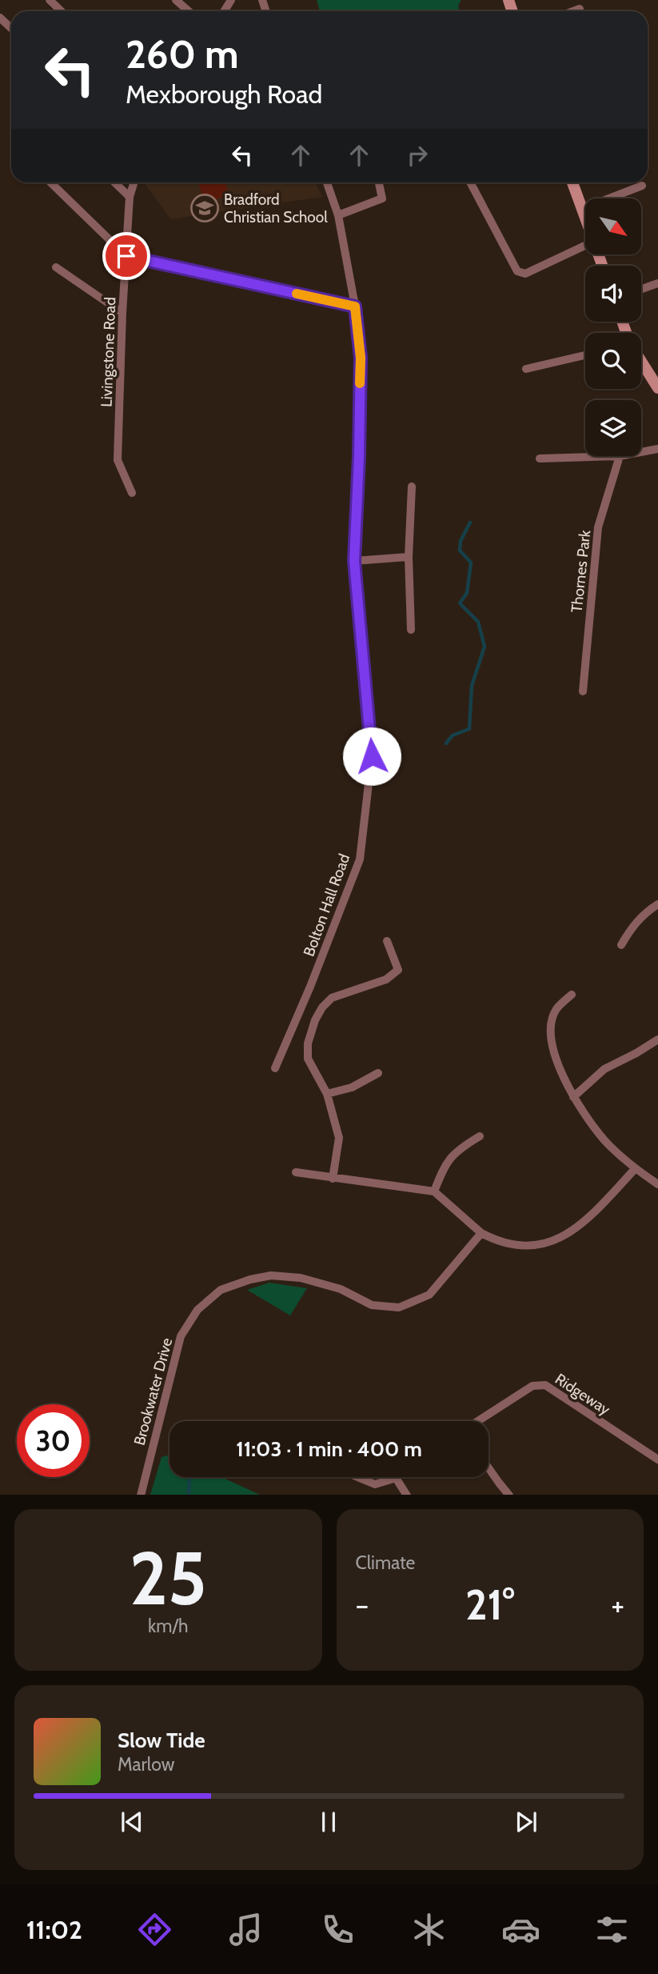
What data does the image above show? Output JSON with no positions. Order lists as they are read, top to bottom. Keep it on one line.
{"streets":{"street":["Livingstone Road","Thornes Park","Bolton Hall Road","Brookwater Drive","Ridgeway"]},"places":{"school or university":["Bradford Christian School"]},"north":"bottom right","page":{"turn":["260 m","Mexborough Road"],"limit":"30","trip":"11:03 · 1 min · 400 m","tile":[["25","km/h"],"Climate"],"heat":["−","21°","+"],"song":["Slow Tide","Marlow"],"tabs":"11:02"}}
